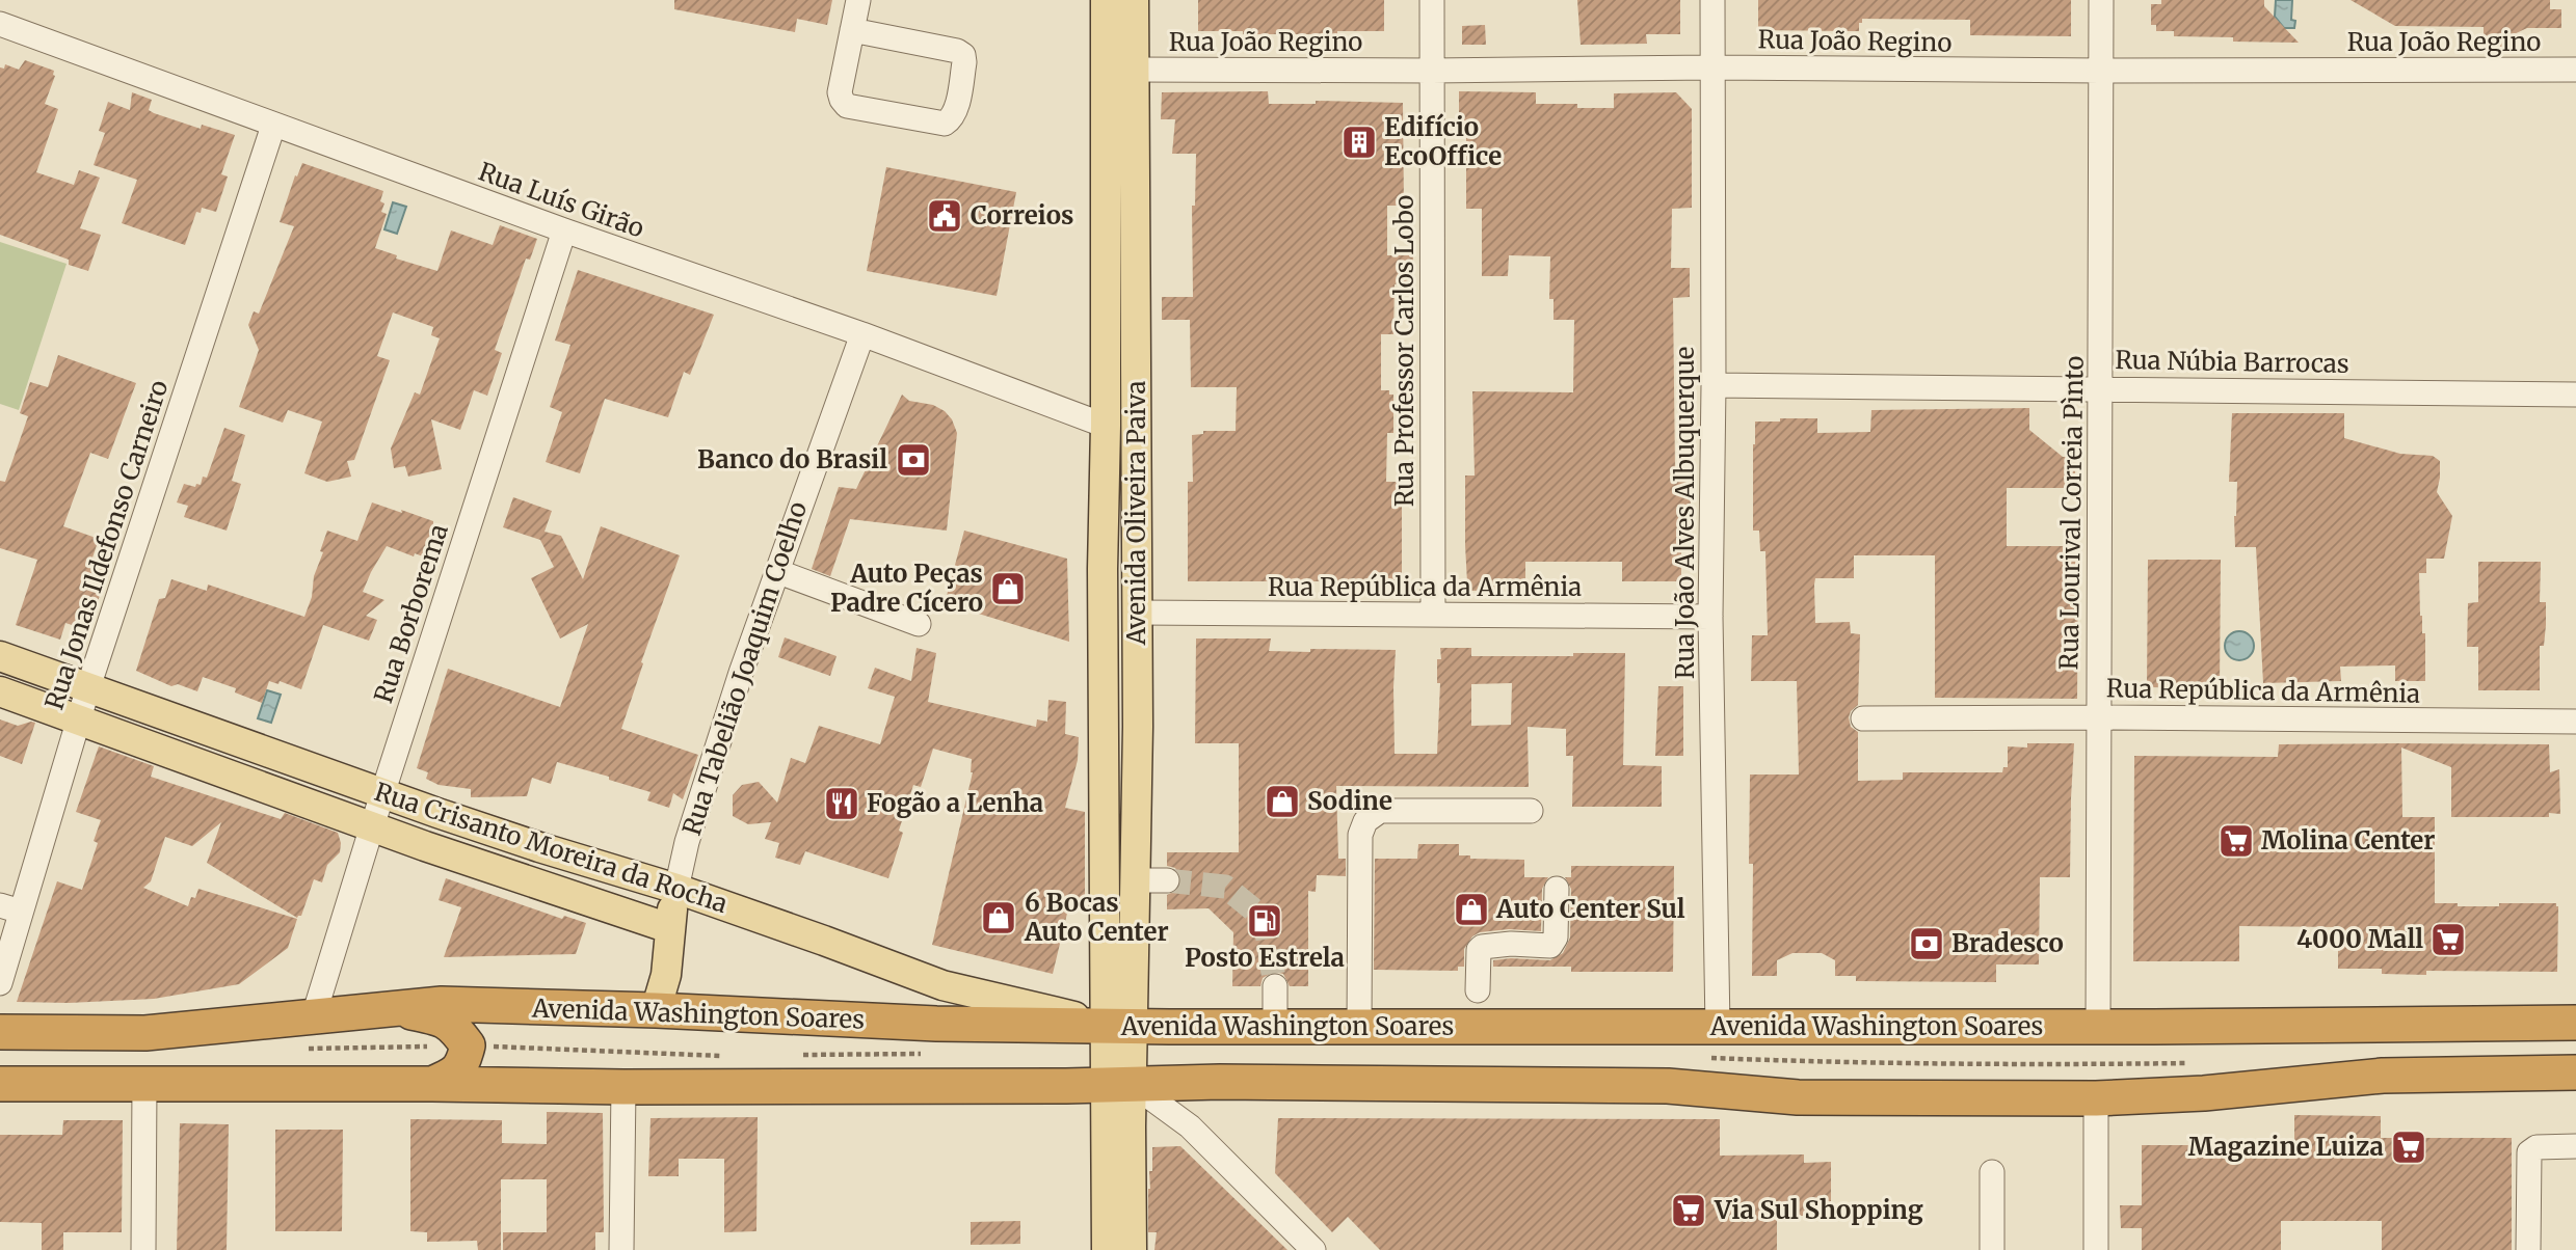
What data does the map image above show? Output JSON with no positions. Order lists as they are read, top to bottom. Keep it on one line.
{"streets":{"highway":["Avenida Washington Soares"],"main road":["Avenida Oliveira Paiva","Rua Tabelião Joaquim Coelho","Rua Crisanto Moreira da Rocha"],"street":["Rua João Regino","Rua Luís Girão","Rua Professor Carlos Lobo","Rua Núbia Barrocas","Rua João Alves Albuquerque","Rua Lourival Correia Pìnto","Rua Jonas Ildefonso Carneiro","Rua República da Armênia","Rua Borborema"]},"crossings":[["Rua João Regino","Rua Professor Carlos Lobo"],["Rua João Regino","Avenida Oliveira Paiva"],["Rua João Regino","Rua João Alves Albuquerque"],["Rua João Regino","Rua Lourival Correia Pìnto"],["Rua Luís Girão","Avenida Oliveira Paiva"],["Rua Luís Girão","Rua Jonas Ildefonso Carneiro"],["Rua Luís Girão","Rua Borborema"],["Rua Luís Girão","Rua Tabelião Joaquim Coelho"],["Rua Professor Carlos Lobo","Rua República da Armênia"],["Rua Núbia Barrocas","Rua João Alves Albuquerque"],["Rua Núbia Barrocas","Rua Lourival Correia Pìnto"],["Avenida Oliveira Paiva","Rua República da Armênia"],["Avenida Oliveira Paiva","Rua Crisanto Moreira da Rocha"],["Avenida Oliveira Paiva","Avenida Washington Soares"],["Rua João Alves Albuquerque","Rua República da Armênia"],["Rua João Alves Albuquerque","Avenida Washington Soares"],["Rua Lourival Correia Pìnto","Rua República da Armênia"],["Rua Lourival Correia Pìnto","Avenida Washington Soares"],["Rua Jonas Ildefonso Carneiro","Rua Crisanto Moreira da Rocha"],["Rua Borborema","Rua Crisanto Moreira da Rocha"],["Rua Borborema","Avenida Washington Soares"],["Rua Tabelião Joaquim Coelho","Rua Crisanto Moreira da Rocha"],["Rua Tabelião Joaquim Coelho","Avenida Washington Soares"],["Rua Crisanto Moreira da Rocha","Avenida Washington Soares"]],"places":{"building":["Edifício EcoOffice"],"public building":["Correios"],"bank":["Banco do Brasil","Bradesco"],"shop":["Auto Peças Padre Cícero","Sodine","Auto Center Sul","6 Bocas Auto Center"],"restaurant":["Fogão a Lenha"],"supermarket":["Molina Center","4000 Mall","Magazine Luiza","Via Sul Shopping"],"fuel station":["Posto Estrela"]}}
